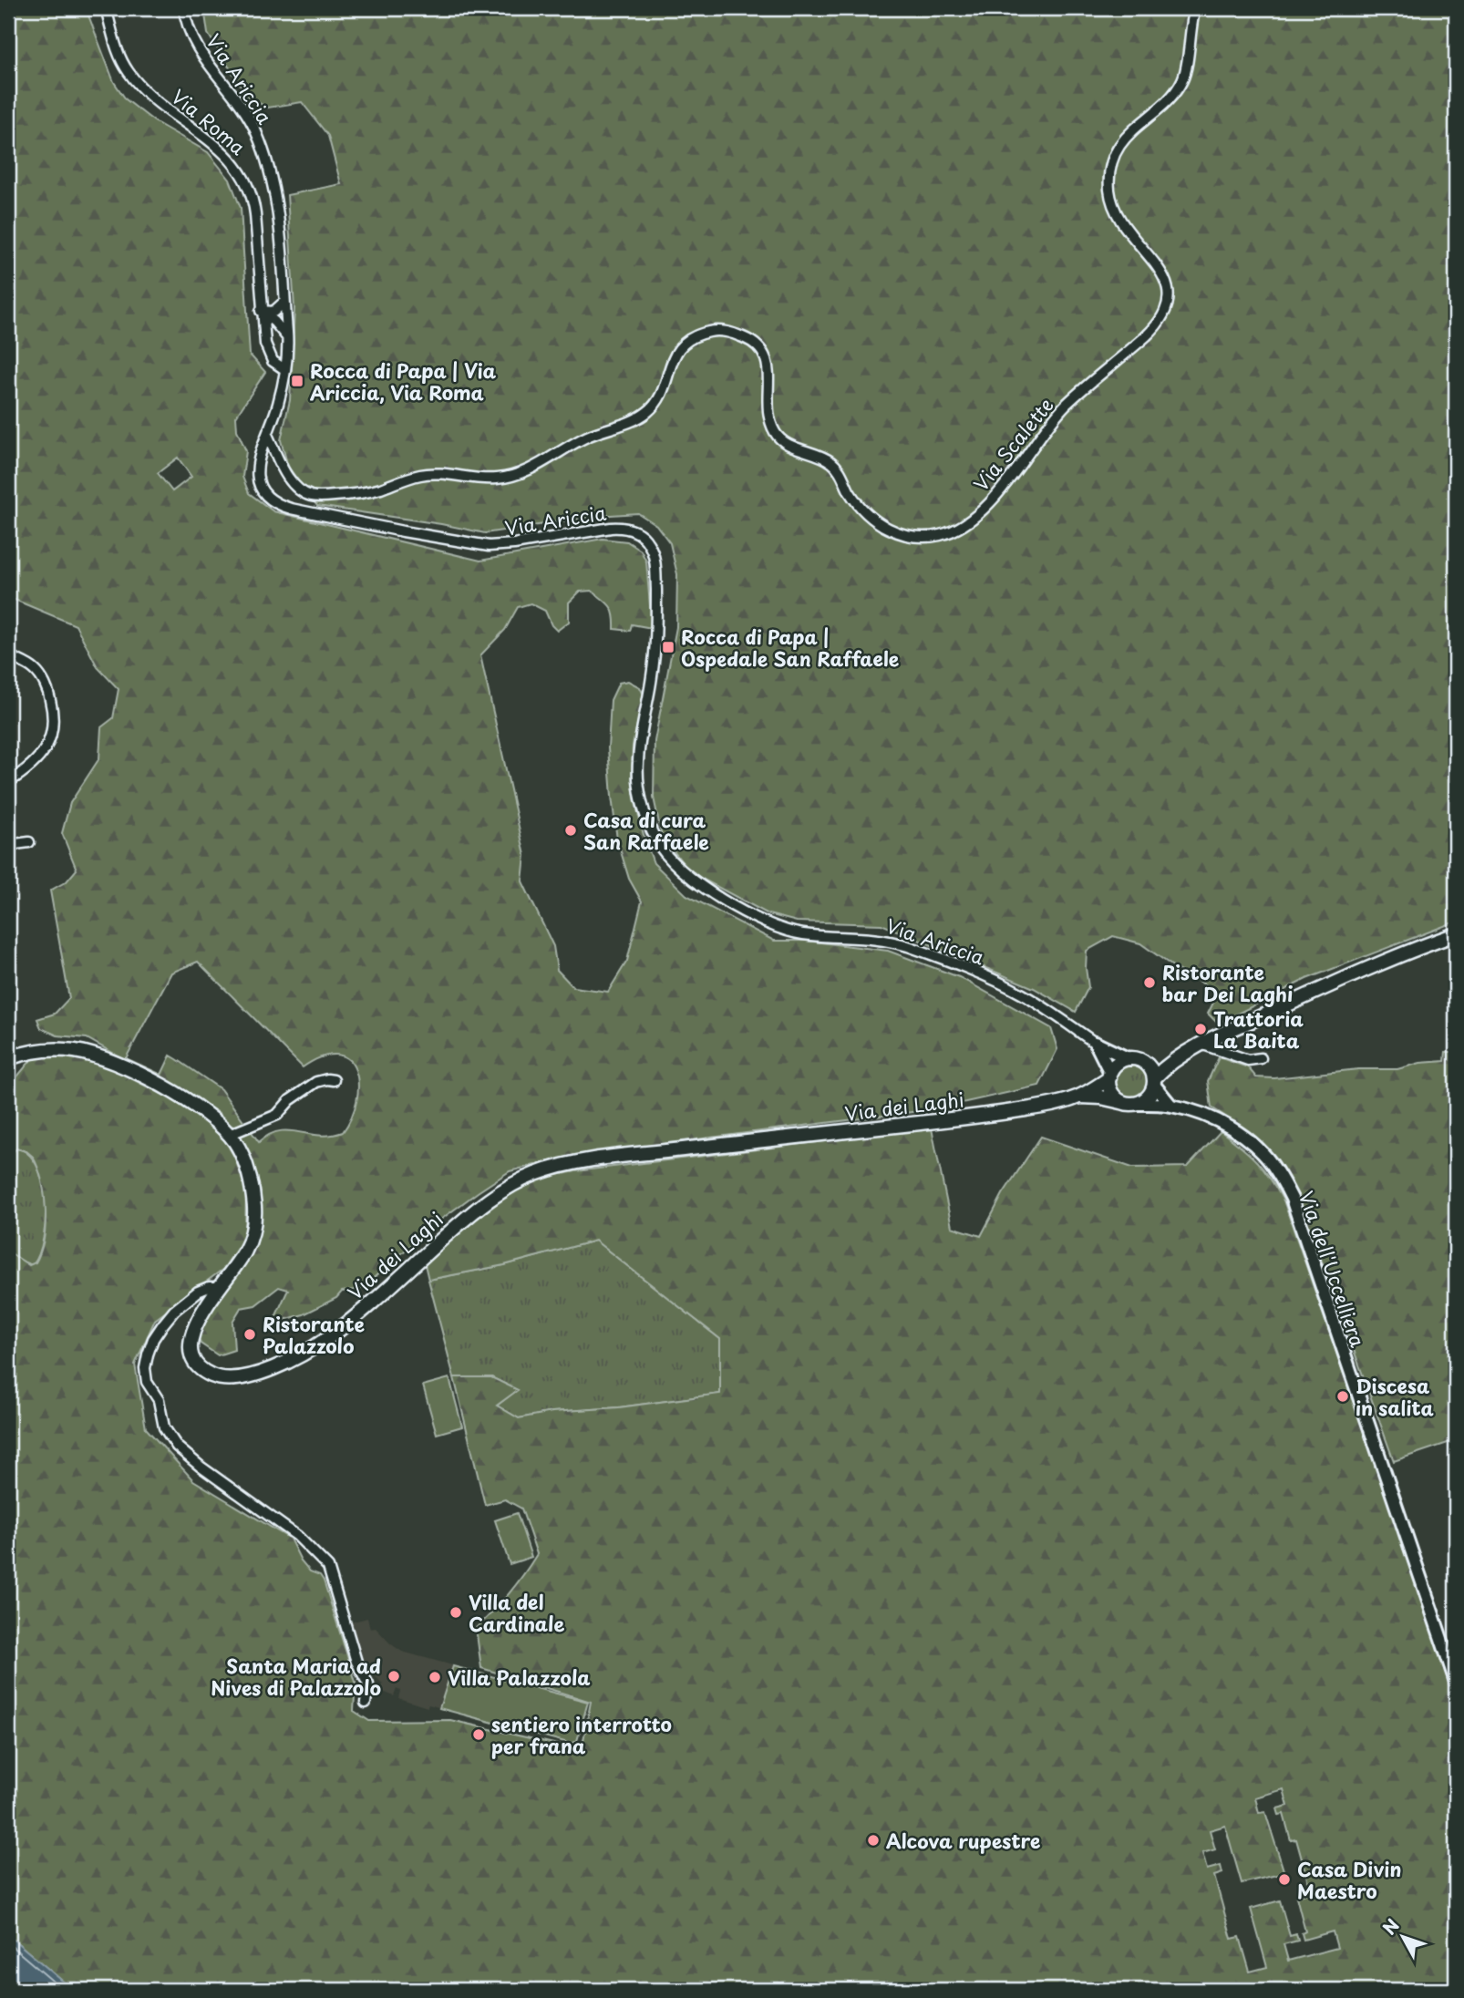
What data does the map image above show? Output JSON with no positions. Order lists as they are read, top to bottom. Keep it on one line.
{"streets":{"main road":["Via dei Laghi"],"street":["Via Ariccia","Via Roma","Via Scalette","Via dell'Uccelliera"]},"crossings":[["Via Ariccia","Via Roma"],["Via Ariccia","Via Scalette"],["Via Ariccia","Via dei Laghi"],["Via Ariccia","Via dell'Uccelliera"],["Via dei Laghi","Via dell'Uccelliera"]],"places":{"transit":["Rocca di Papa | Via Ariccia, Via Roma","Rocca di Papa | Ospedale San Raffaele"],"other":["Casa di cura San Raffaele","Ristorante bar Dei Laghi","Trattoria La Baita","Ristorante Palazzolo","Discesa in salita","Villa del Cardinale","Santa Maria ad Nives di Palazzolo","Villa Palazzola","sentiero interrotto per frana","Alcova rupestre","Casa Divin Maestro"]},"north":"top left"}
